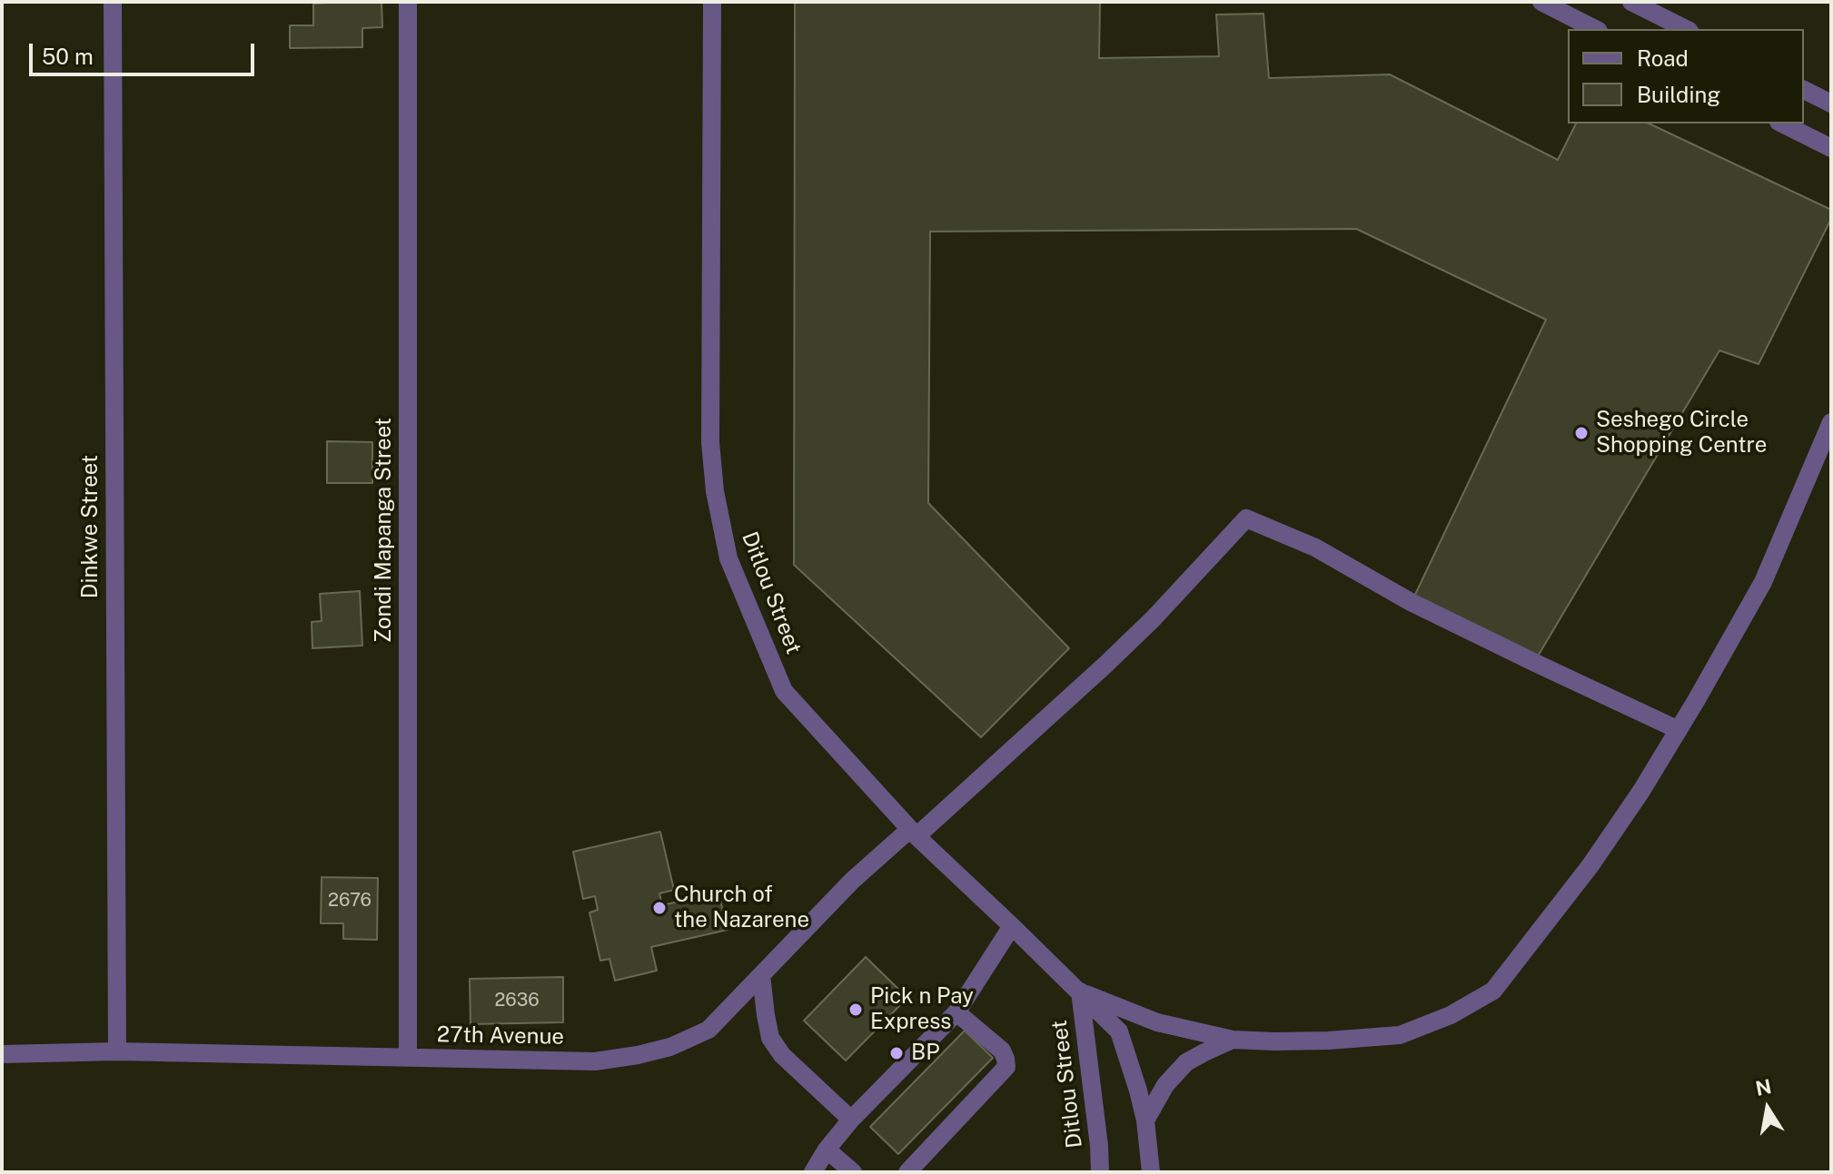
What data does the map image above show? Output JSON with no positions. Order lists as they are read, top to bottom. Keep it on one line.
{"streets":{"street":["Dinkwe Street","Zondi Mapanga Street","Ditlou Street","27th Avenue"]},"crossings":[["Dinkwe Street","27th Avenue"],["Zondi Mapanga Street","27th Avenue"],["Ditlou Street","27th Avenue"]],"places":["Seshego Circle Shopping Centre","Church of the Nazarene","Pick n Pay Express","BP"],"house_numbers":["2676","2636"],"legend":["Road","Building"],"scale_bar":"50 m","north":"top"}
